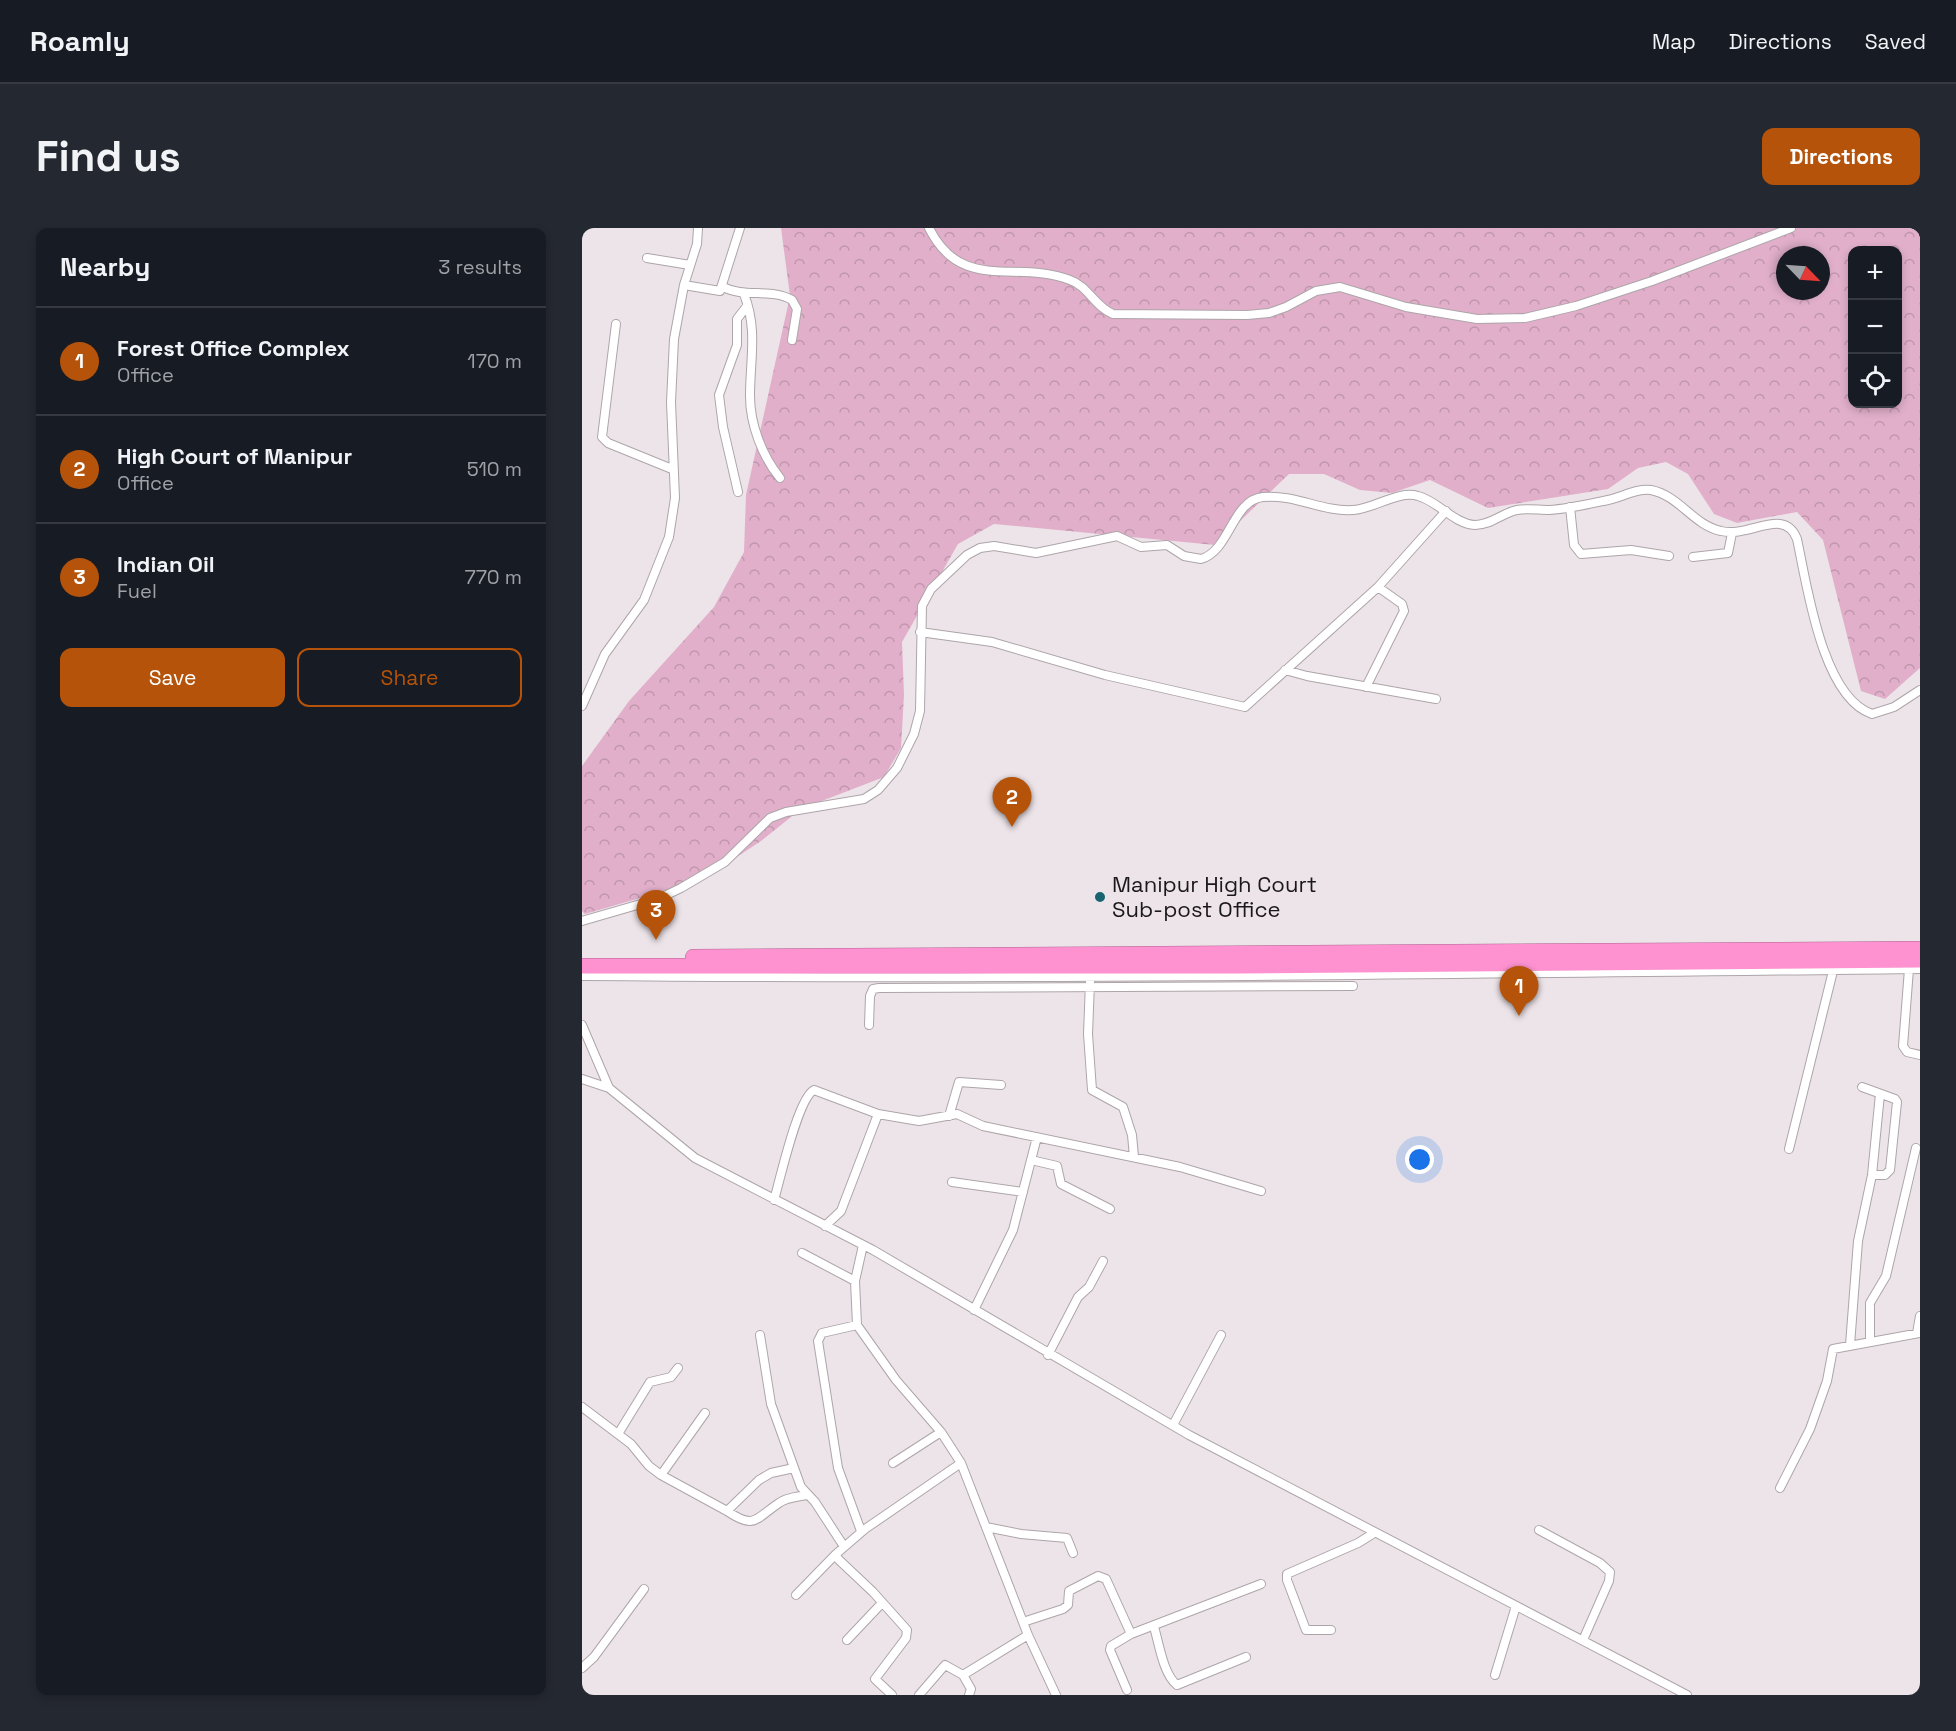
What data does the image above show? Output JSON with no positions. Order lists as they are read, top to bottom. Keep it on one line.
{"places":["Manipur High Court Sub-post Office"],"north":"bottom right","page":{"header":"Roamly","nav":["Map","Directions","Saved"],"buttons":["Directions",["Save","Share"]],"title":"Find us","heading":["Nearby","3 results"],"map_buttons":["+","−"],"list":[{"mark":"1","name":"Forest Office Complex","note":"Office","value":"170 m"},{"mark":"2","name":"High Court of Manipur","note":"Office","value":"510 m"},{"mark":"3","name":"Indian Oil","note":"Fuel","value":"770 m"}],"pins":["2","3","1"]}}
